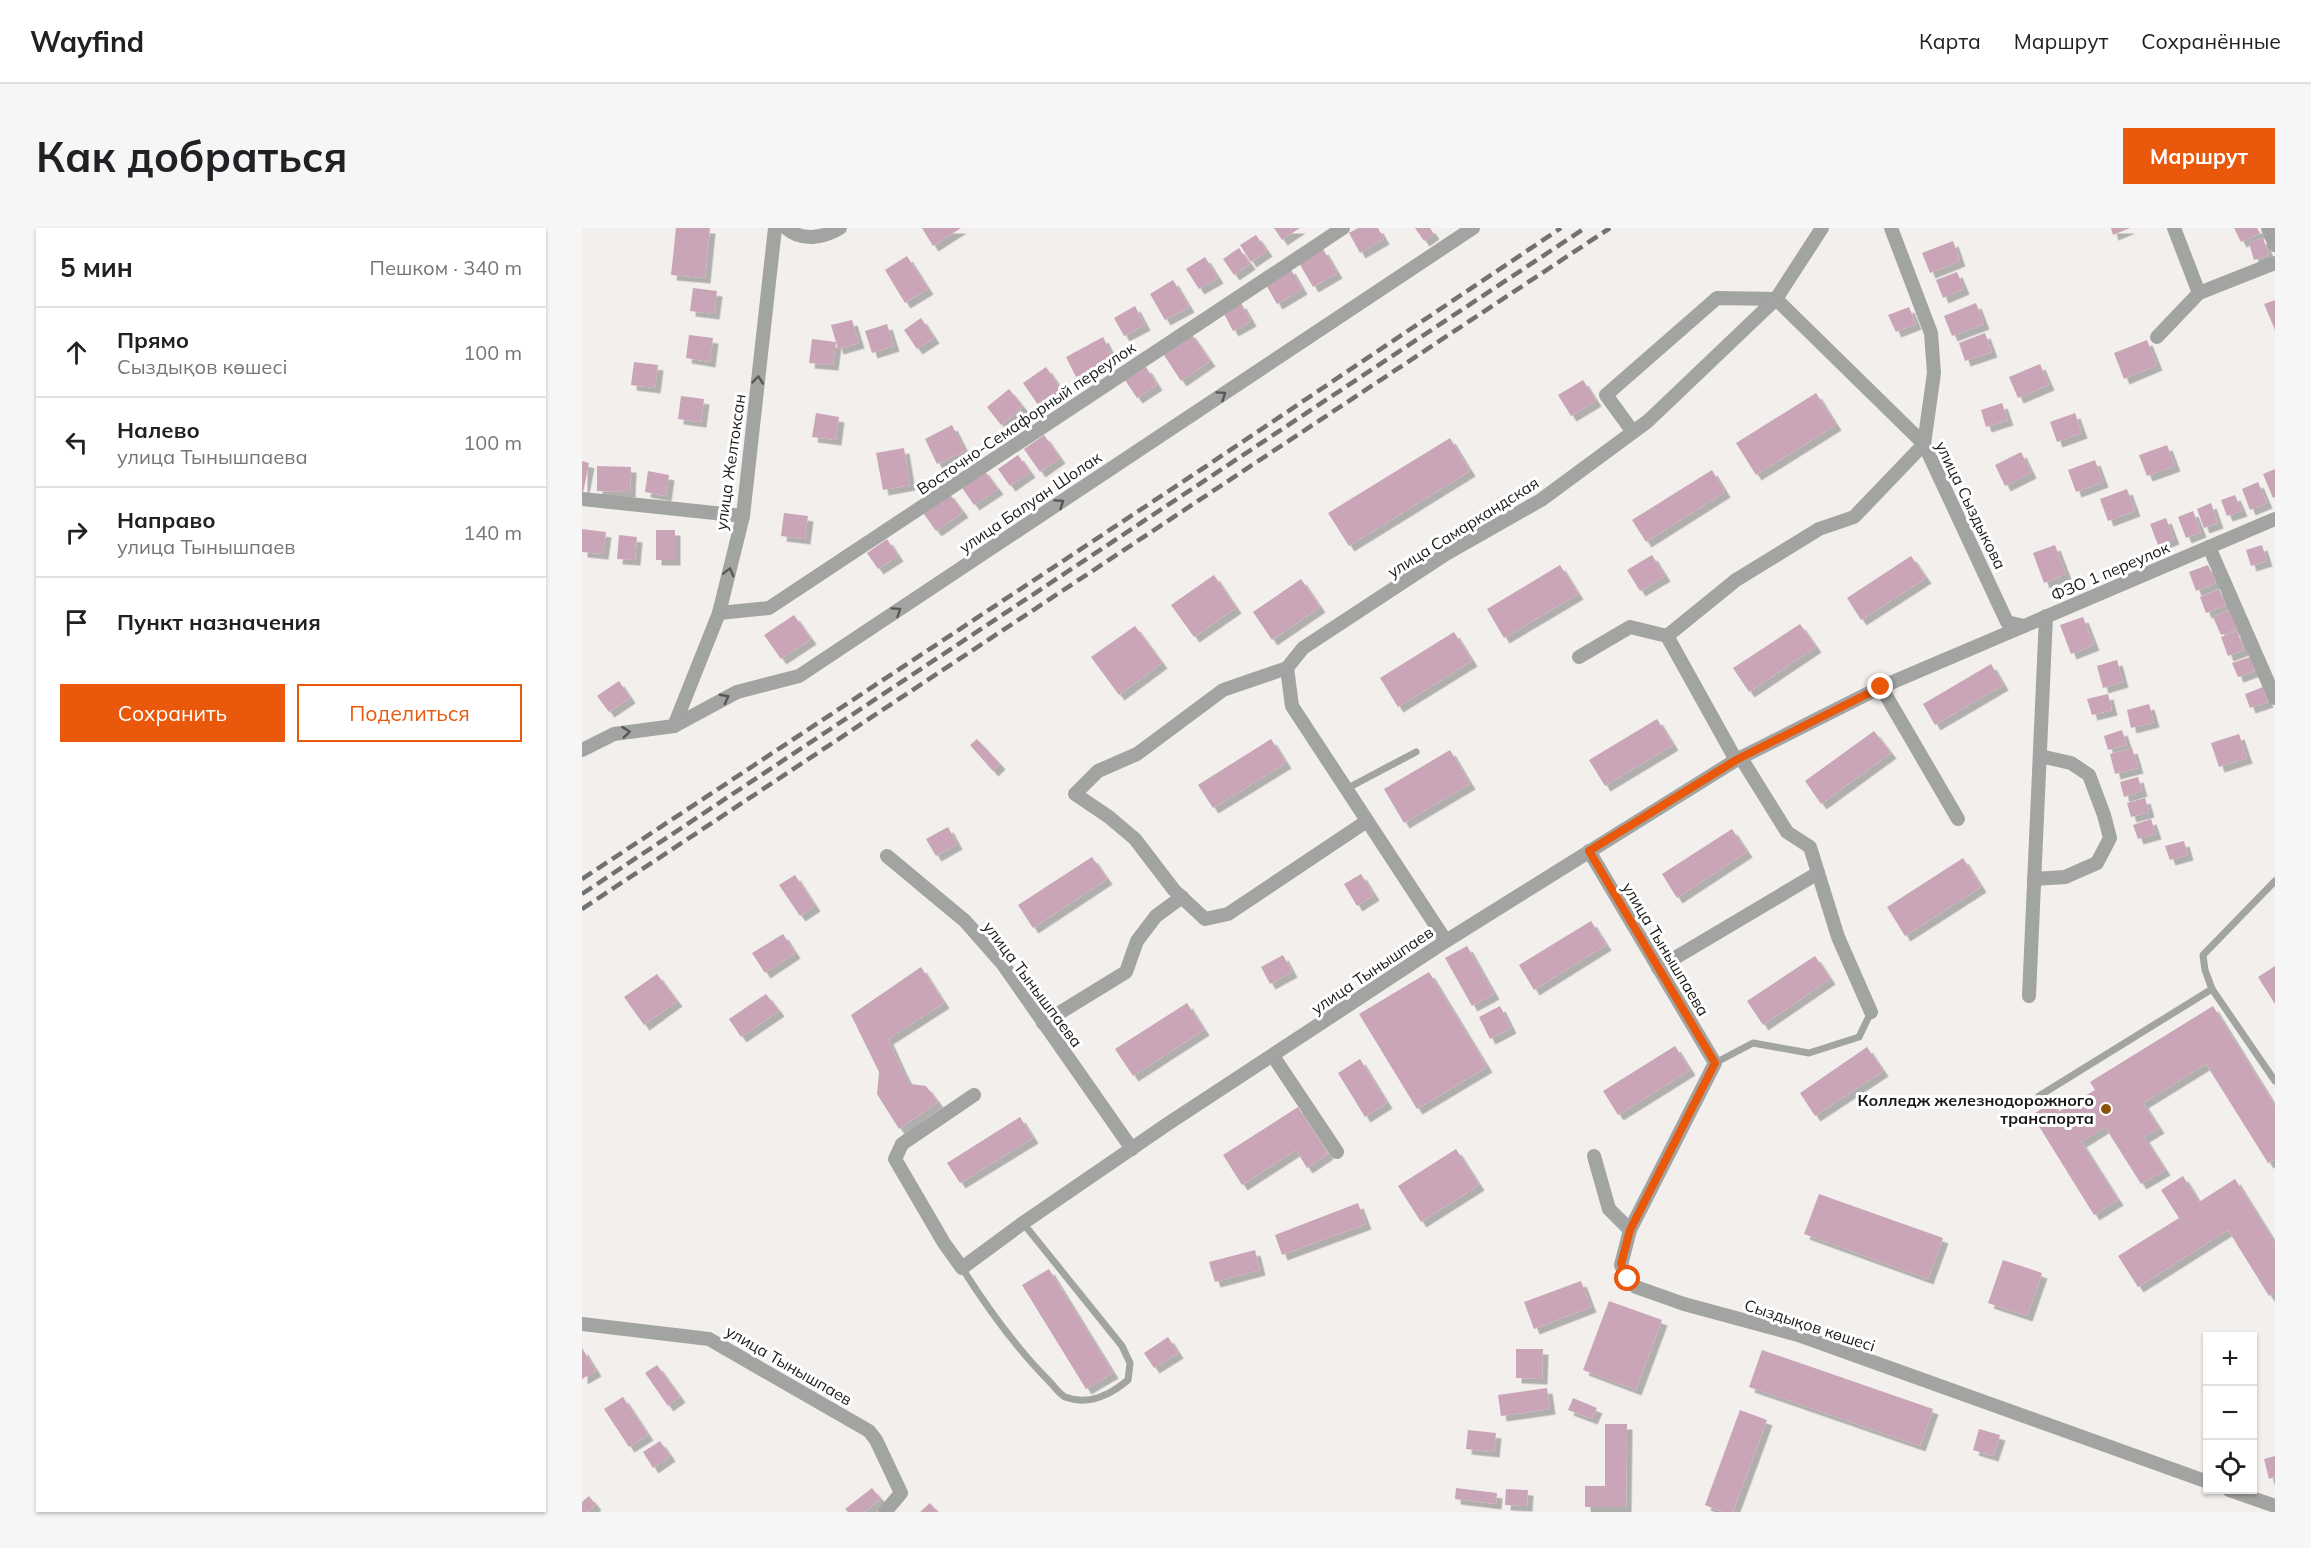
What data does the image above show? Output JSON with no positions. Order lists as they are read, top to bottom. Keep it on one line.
{"streets":{"street":["Восточно-Семафорный переулок","улица Желтоксан","улица Балуан Шолак","улица Сыздыкова","улица Самаркандская","ФЗО 1 переулок","улица Тынышпаева","улица Тынышпаев","Сыздықов көшесі"]},"crossings":[["Восточно-Семафорный переулок","улица Желтоксан"],["улица Желтоксан","улица Балуан Шолак"],["улица Сыздыкова","улица Самаркандская"],["улица Сыздыкова","ФЗО 1 переулок"],["улица Сыздыкова","улица Тынышпаев"],["ФЗО 1 переулок","улица Тынышпаев"],["улица Тынышпаева","улица Тынышпаев"],["улица Тынышпаева","Сыздықов көшесі"]],"one_way":["улица Желтоксан","улица Балуан Шолак"],"places":["Колледж железнодорожного транспорта"],"page":{"header":"Wayfind","nav":["Карта","Маршрут","Сохранённые"],"buttons":["Маршрут",["Сохранить","Поделиться"]],"title":"Как добраться","heading":["5 мин","Пешком · 340 m"],"list":[["Прямо","Сыздықов көшесі","100 m"],["Налево","улица Тынышпаева","100 m"],["Направо","улица Тынышпаев","140 m"],"Пункт назначения"],"map_buttons":["+","−"]}}
